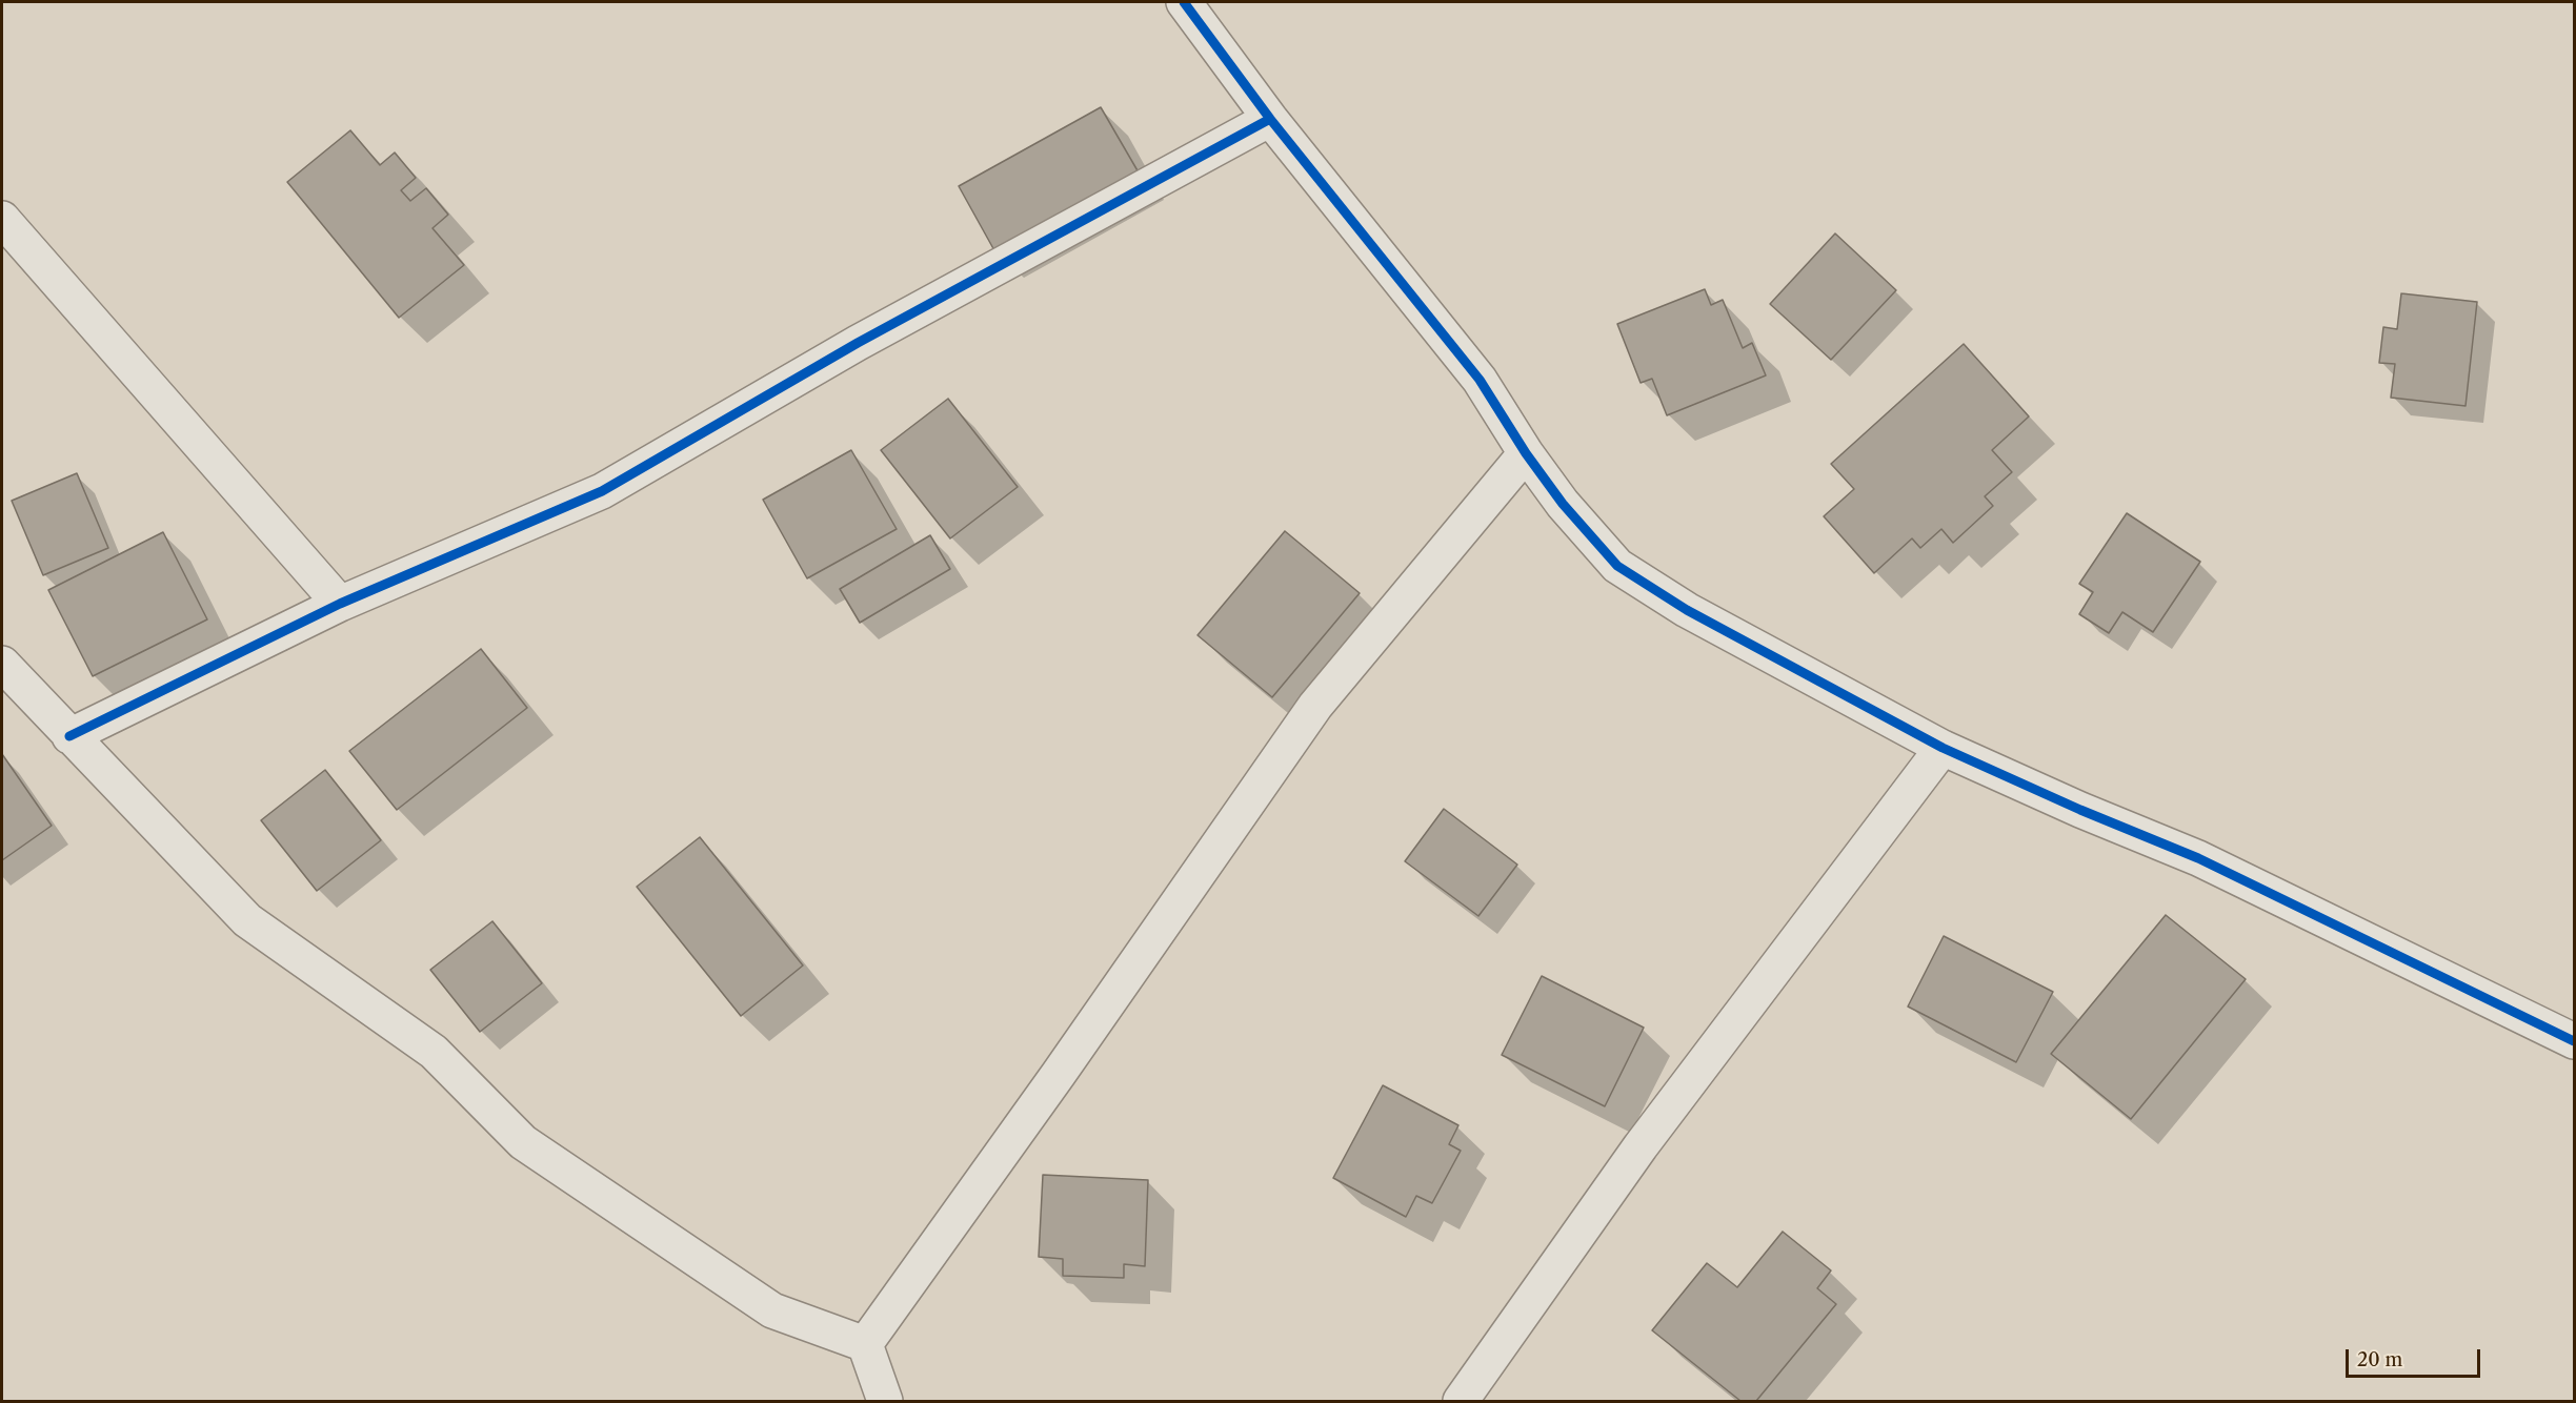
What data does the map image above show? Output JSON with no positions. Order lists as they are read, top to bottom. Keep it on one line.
{"scale_bar":"20 m"}
